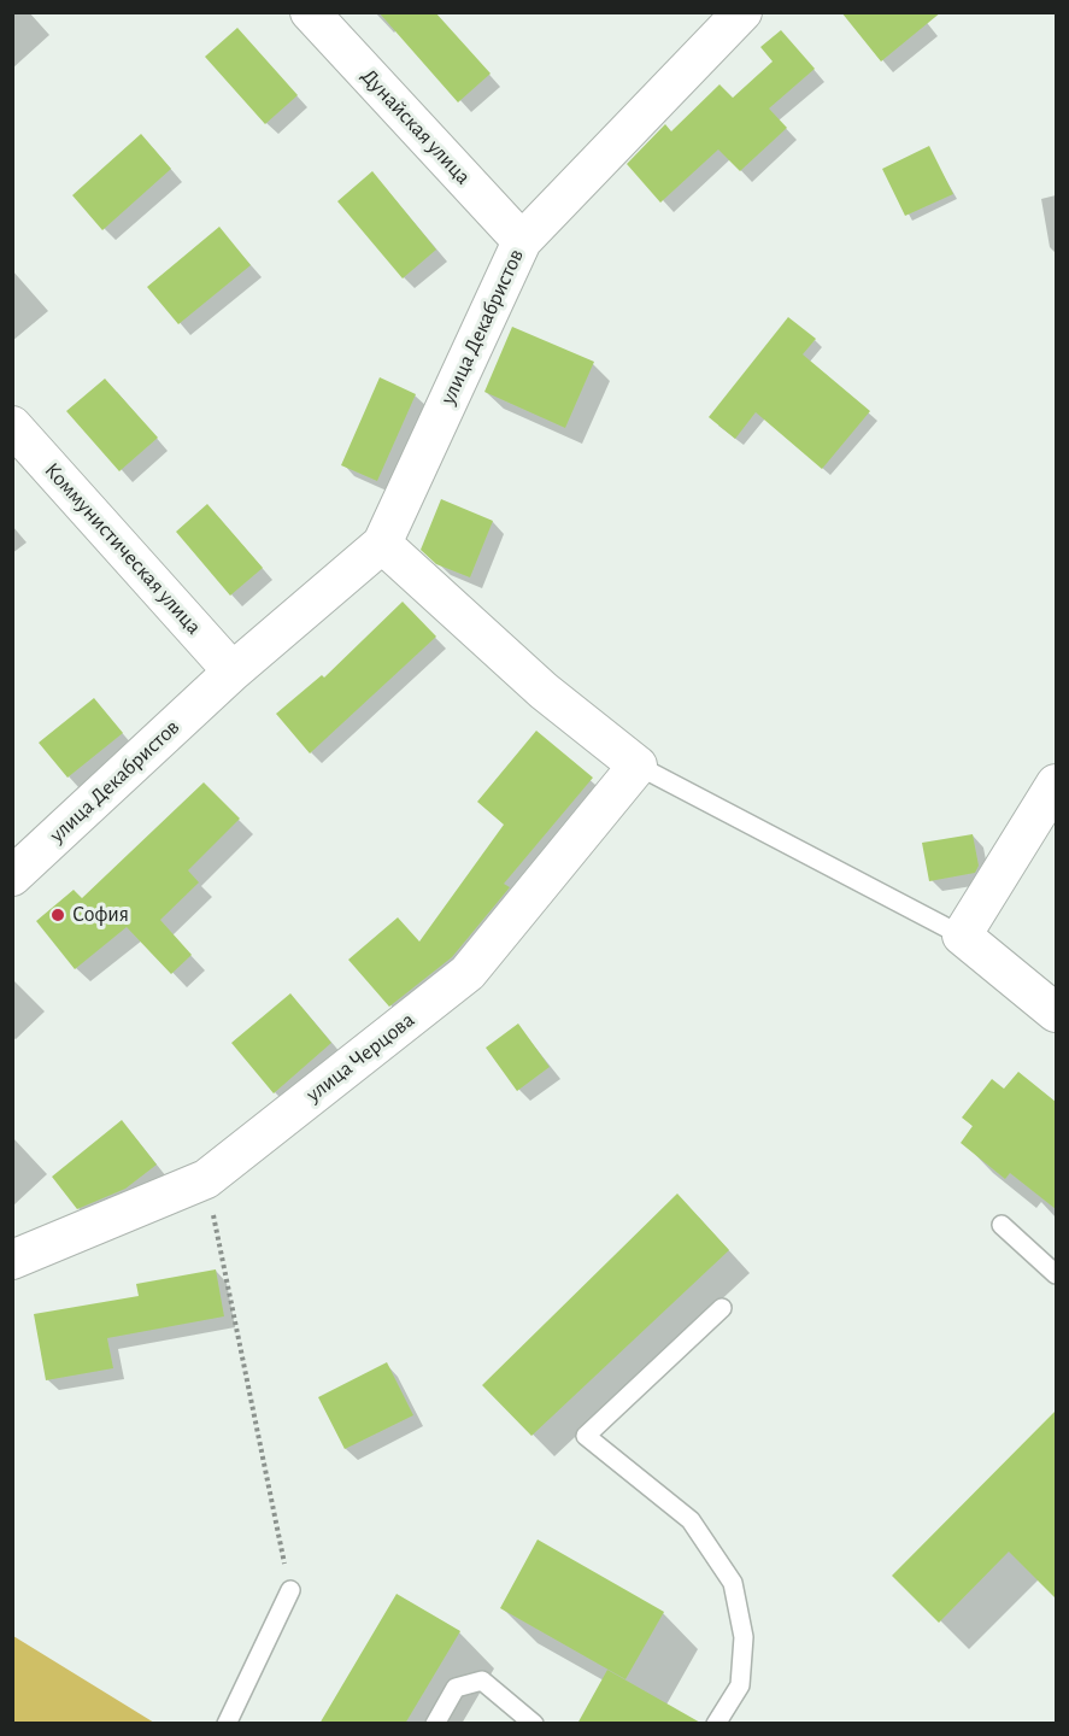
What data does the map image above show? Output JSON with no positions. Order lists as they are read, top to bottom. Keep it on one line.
{"streets":{"street":["Дунайская улица","улица Декабристов","Коммунистическая улица","улица Черцова"]},"crossings":[["Дунайская улица","улица Декабристов"],["улица Декабристов","Коммунистическая улица"]],"places":["София"]}
